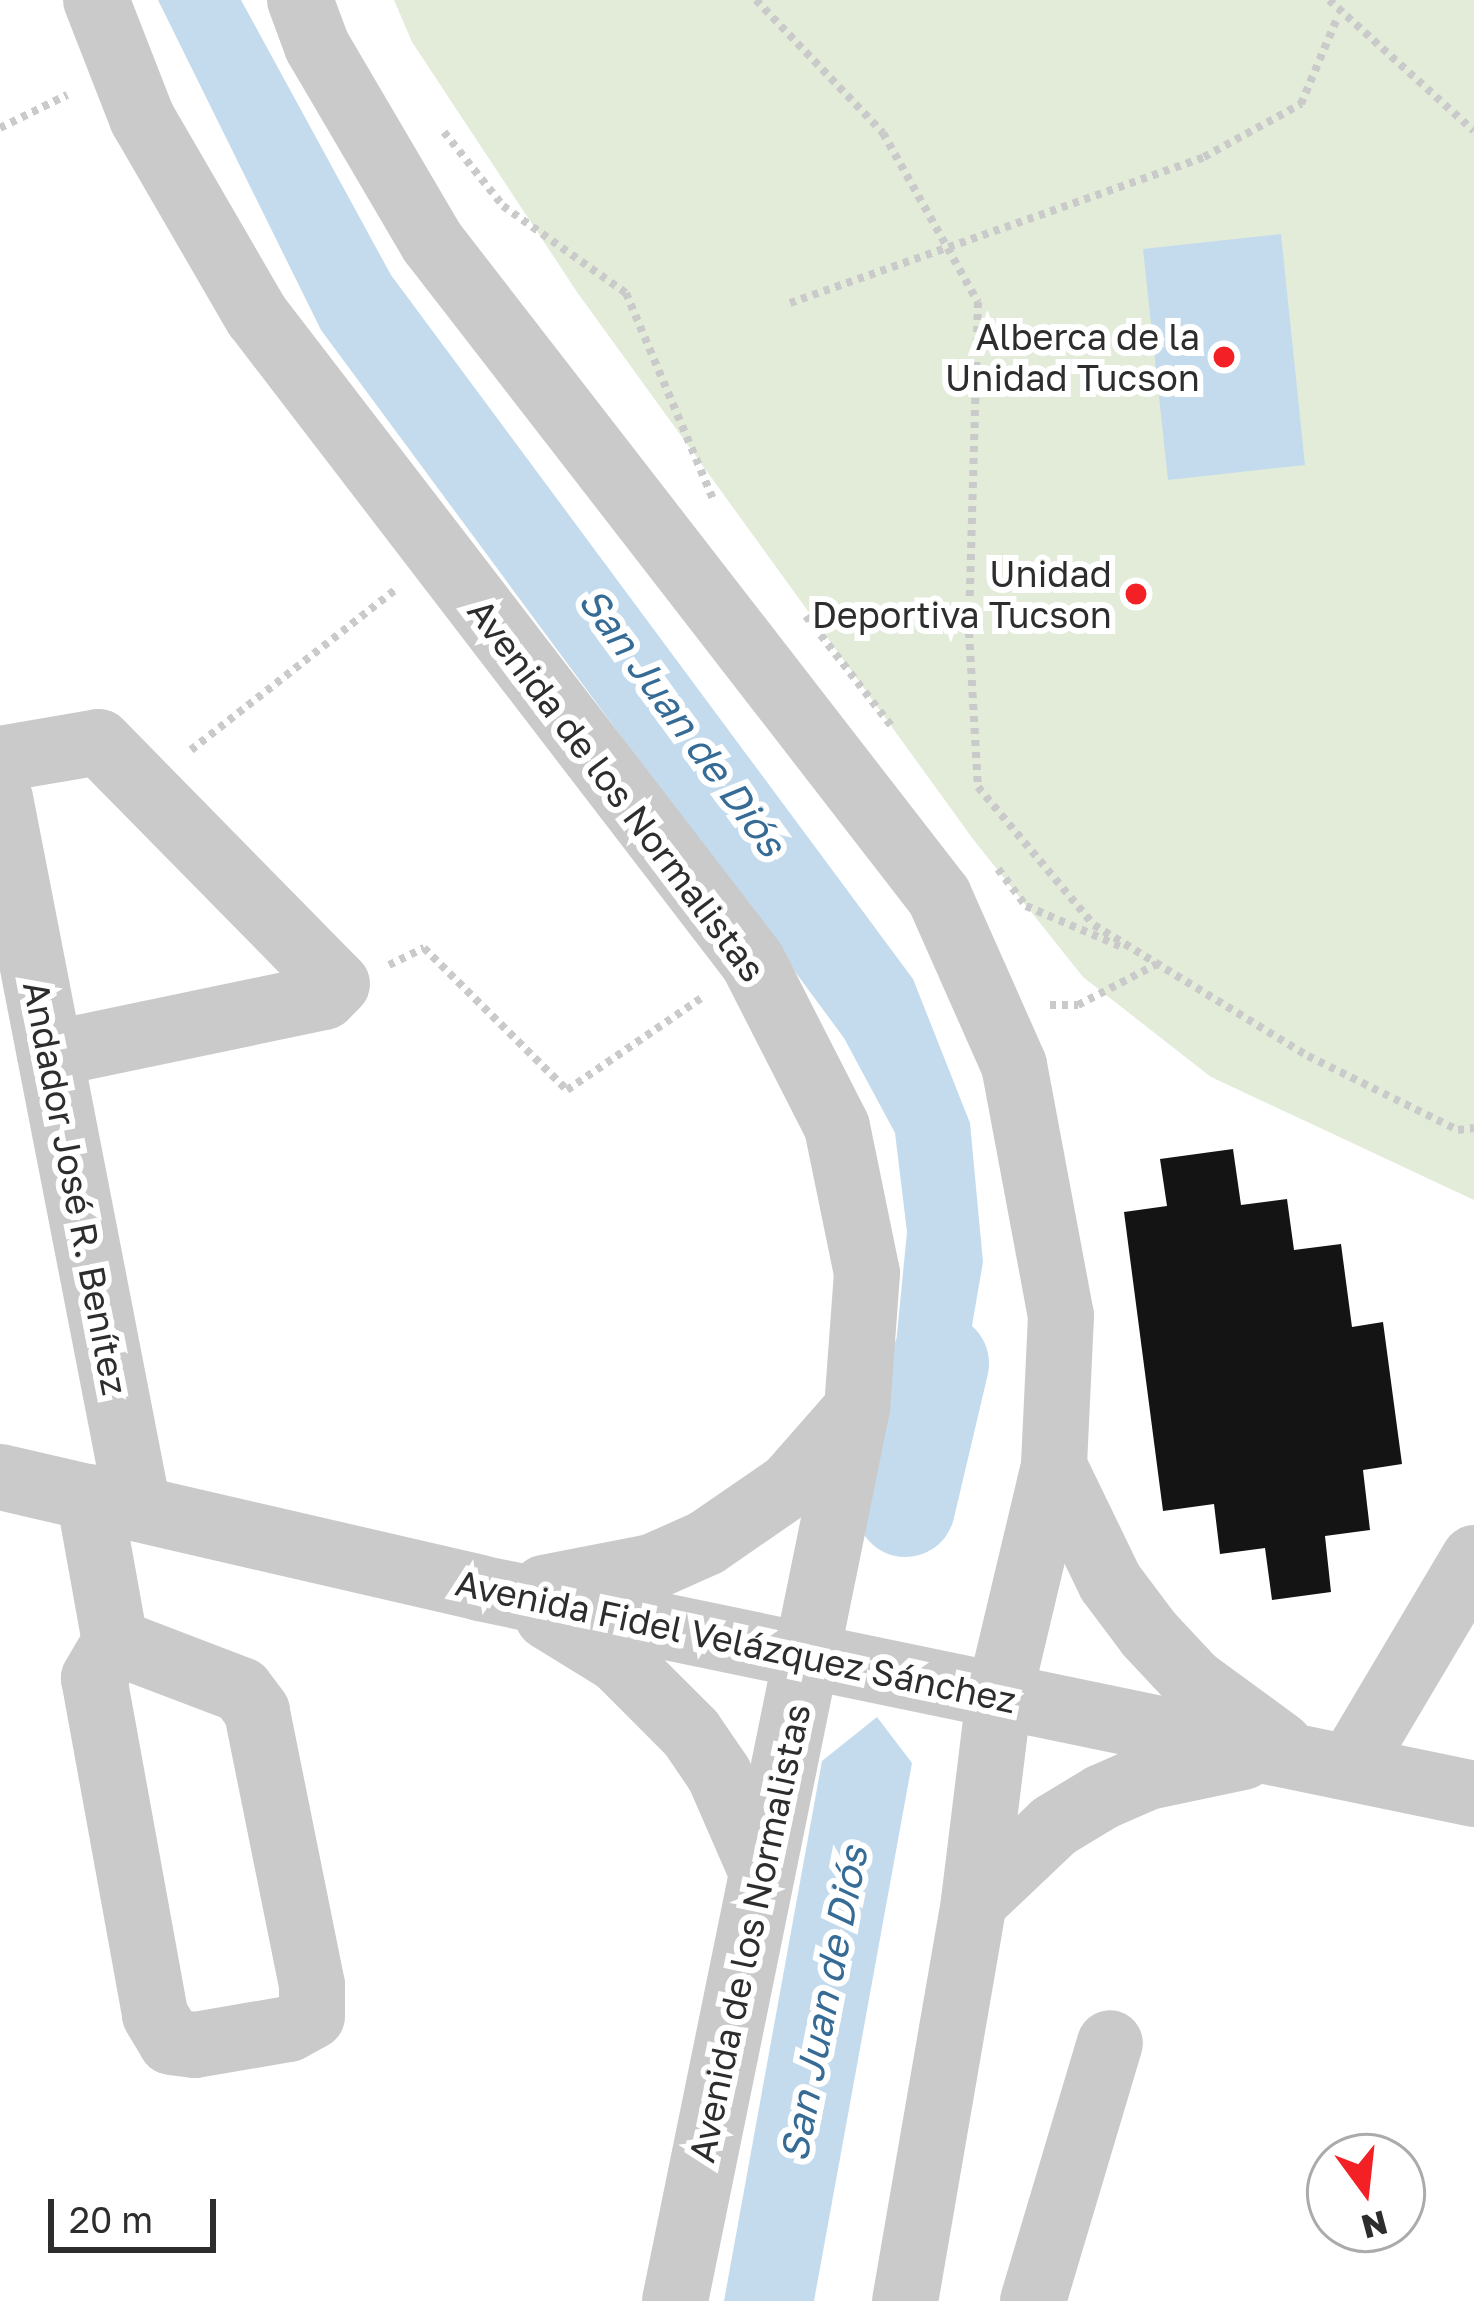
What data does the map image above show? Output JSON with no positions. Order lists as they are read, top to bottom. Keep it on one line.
{"streets":{"street":["Avenida de los Normalistas","Andador José R. Benítez","Avenida Fidel Velázquez Sánchez"]},"crossings":[["Avenida de los Normalistas","Avenida Fidel Velázquez Sánchez"],["Andador José R. Benítez","Avenida Fidel Velázquez Sánchez"]],"water":["San Juan de Diós"],"places":["Alberca de la Unidad Tucson","Unidad Deportiva Tucson"],"scale_bar":"20 m","north":"bottom"}
